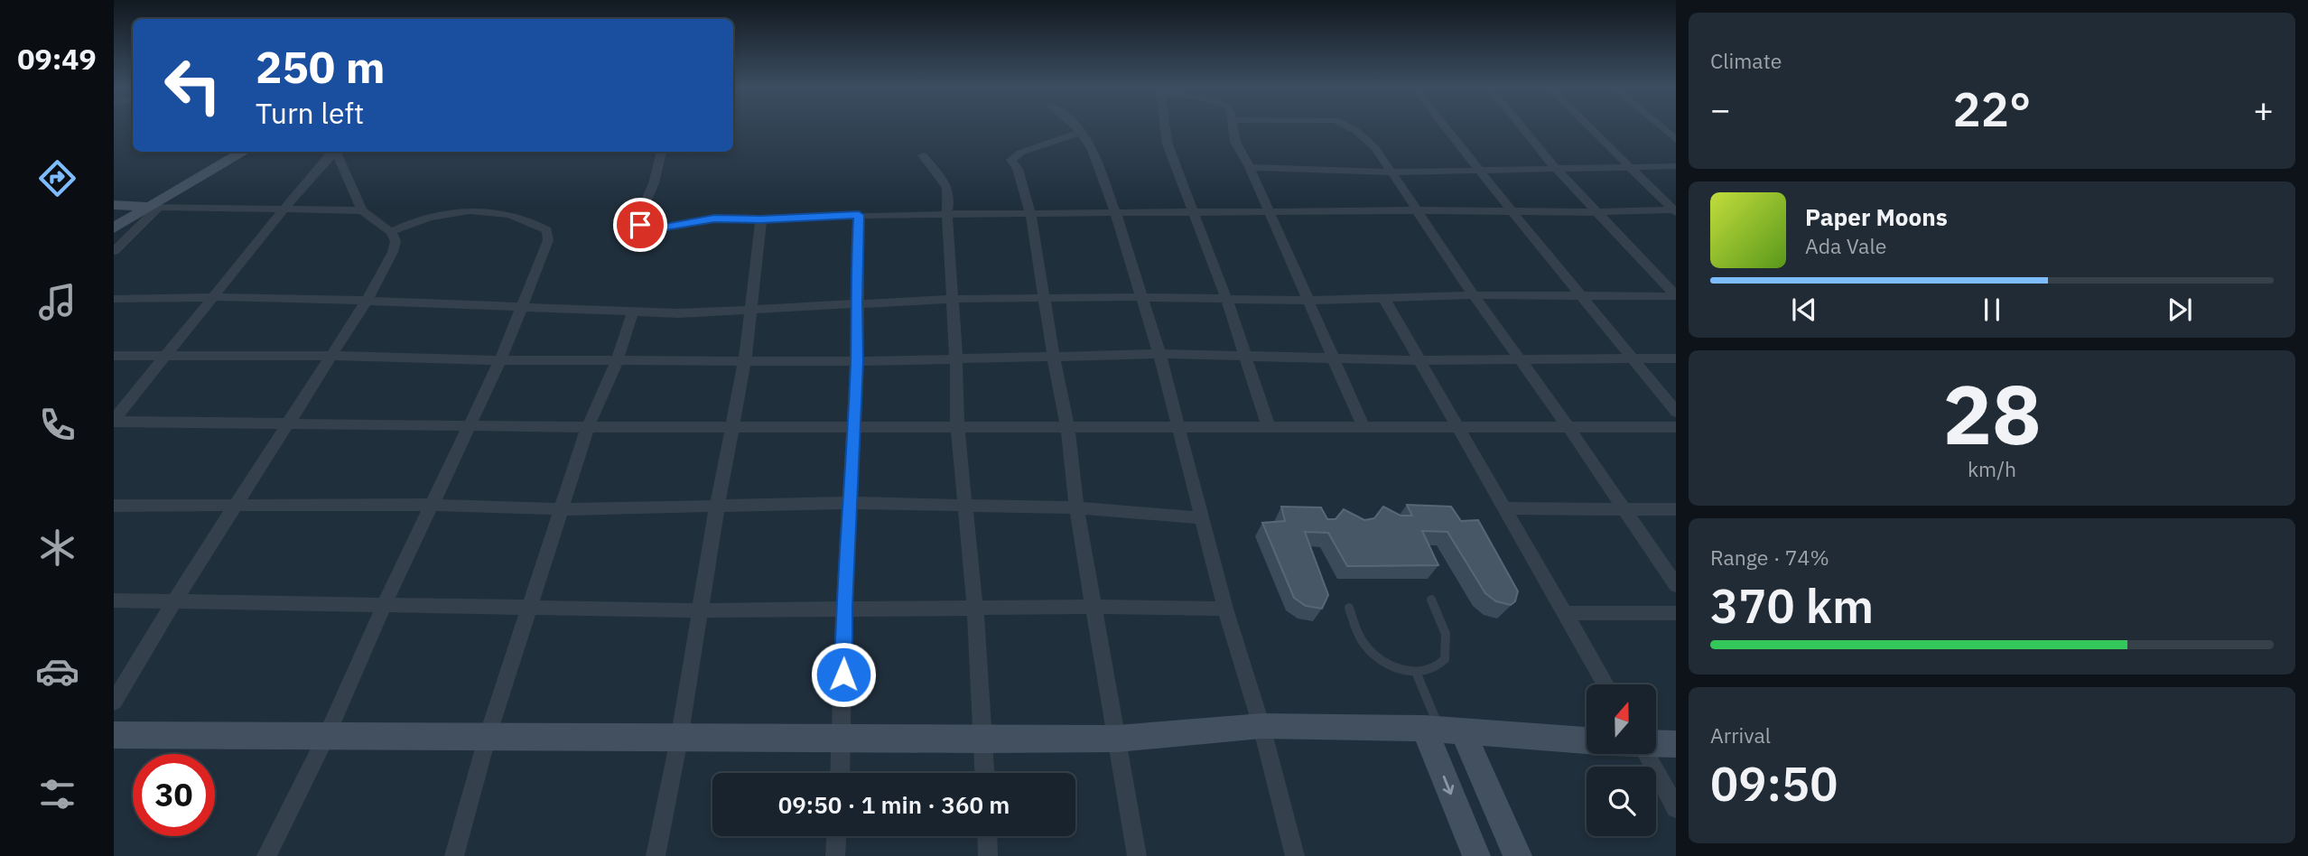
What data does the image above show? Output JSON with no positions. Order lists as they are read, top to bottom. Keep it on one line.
{"north":"top","page":{"tabs":"09:49","tile":["Climate",["28","km/h"],["Range · 74%","370 km"],["Arrival","09:50"]],"turn":["250 m","Turn left"],"heat":["−","22°","+"],"song":["Paper Moons","Ada Vale"],"limit":"30","trip":"09:50 · 1 min · 360 m"}}
